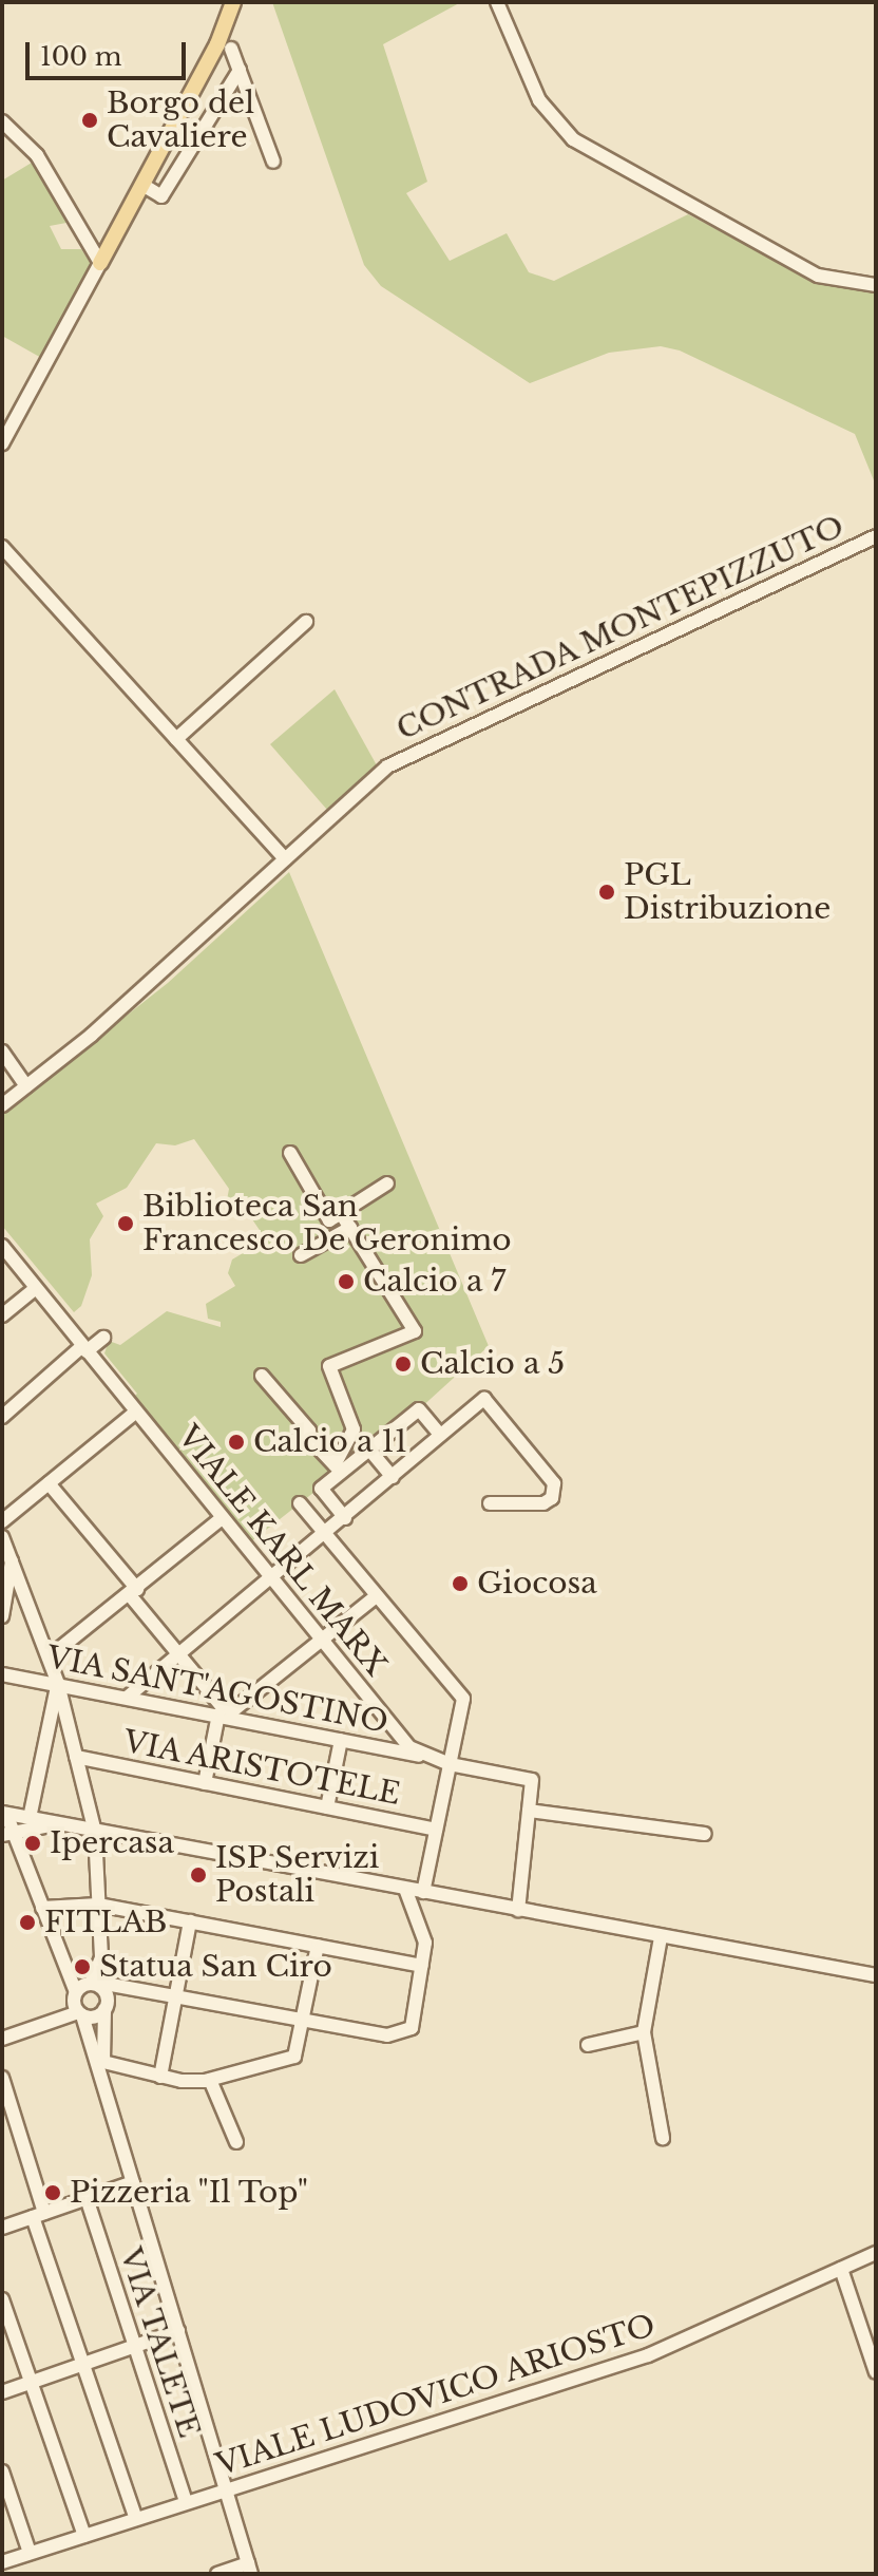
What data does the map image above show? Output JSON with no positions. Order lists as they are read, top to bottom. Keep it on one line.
{"streets":{"street":["CONTRADA MONTEPIZZUTO","VIALE KARL MARX","VIA SANT'AGOSTINO","VIA ARISTOTELE","VIA TALETE","VIALE LUDOVICO ARIOSTO"]},"crossings":[["VIALE KARL MARX","VIA SANT'AGOSTINO"],["VIA TALETE","VIALE LUDOVICO ARIOSTO"]],"places":["Borgo del Cavaliere","PGL Distribuzione","Biblioteca San Francesco De Geronimo","Calcio a 7","Calcio a 5","Calcio a 11","Giocosa","Ipercasa","ISP Servizi Postali","FITLAB","Statua San Ciro","Pizzeria \"Il Top\""],"scale_bar":"100 m"}
